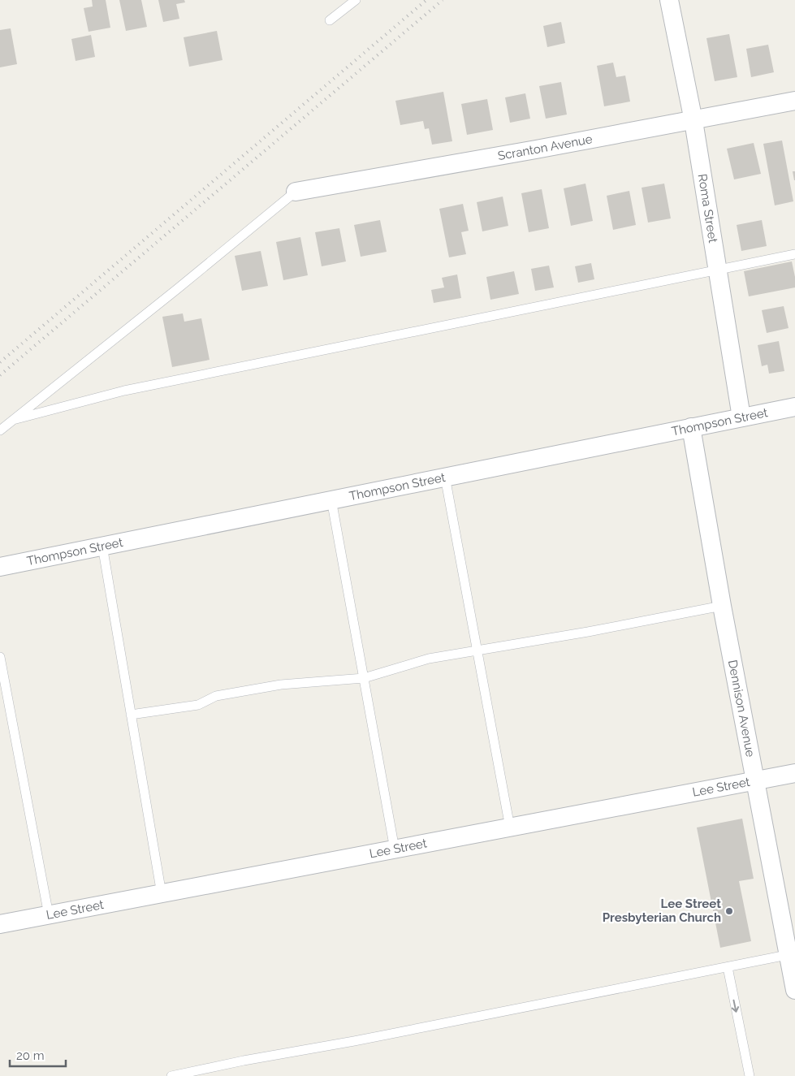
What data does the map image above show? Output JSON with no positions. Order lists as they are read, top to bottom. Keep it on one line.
{"streets":{"street":["Scranton Avenue","Roma Street","Thompson Street","Dennison Avenue","Lee Street"]},"crossings":[["Scranton Avenue","Roma Street"],["Roma Street","Thompson Street"],["Thompson Street","Dennison Avenue"],["Dennison Avenue","Lee Street"]],"places":["Lee Street Presbyterian Church"],"scale_bar":"20 m"}
